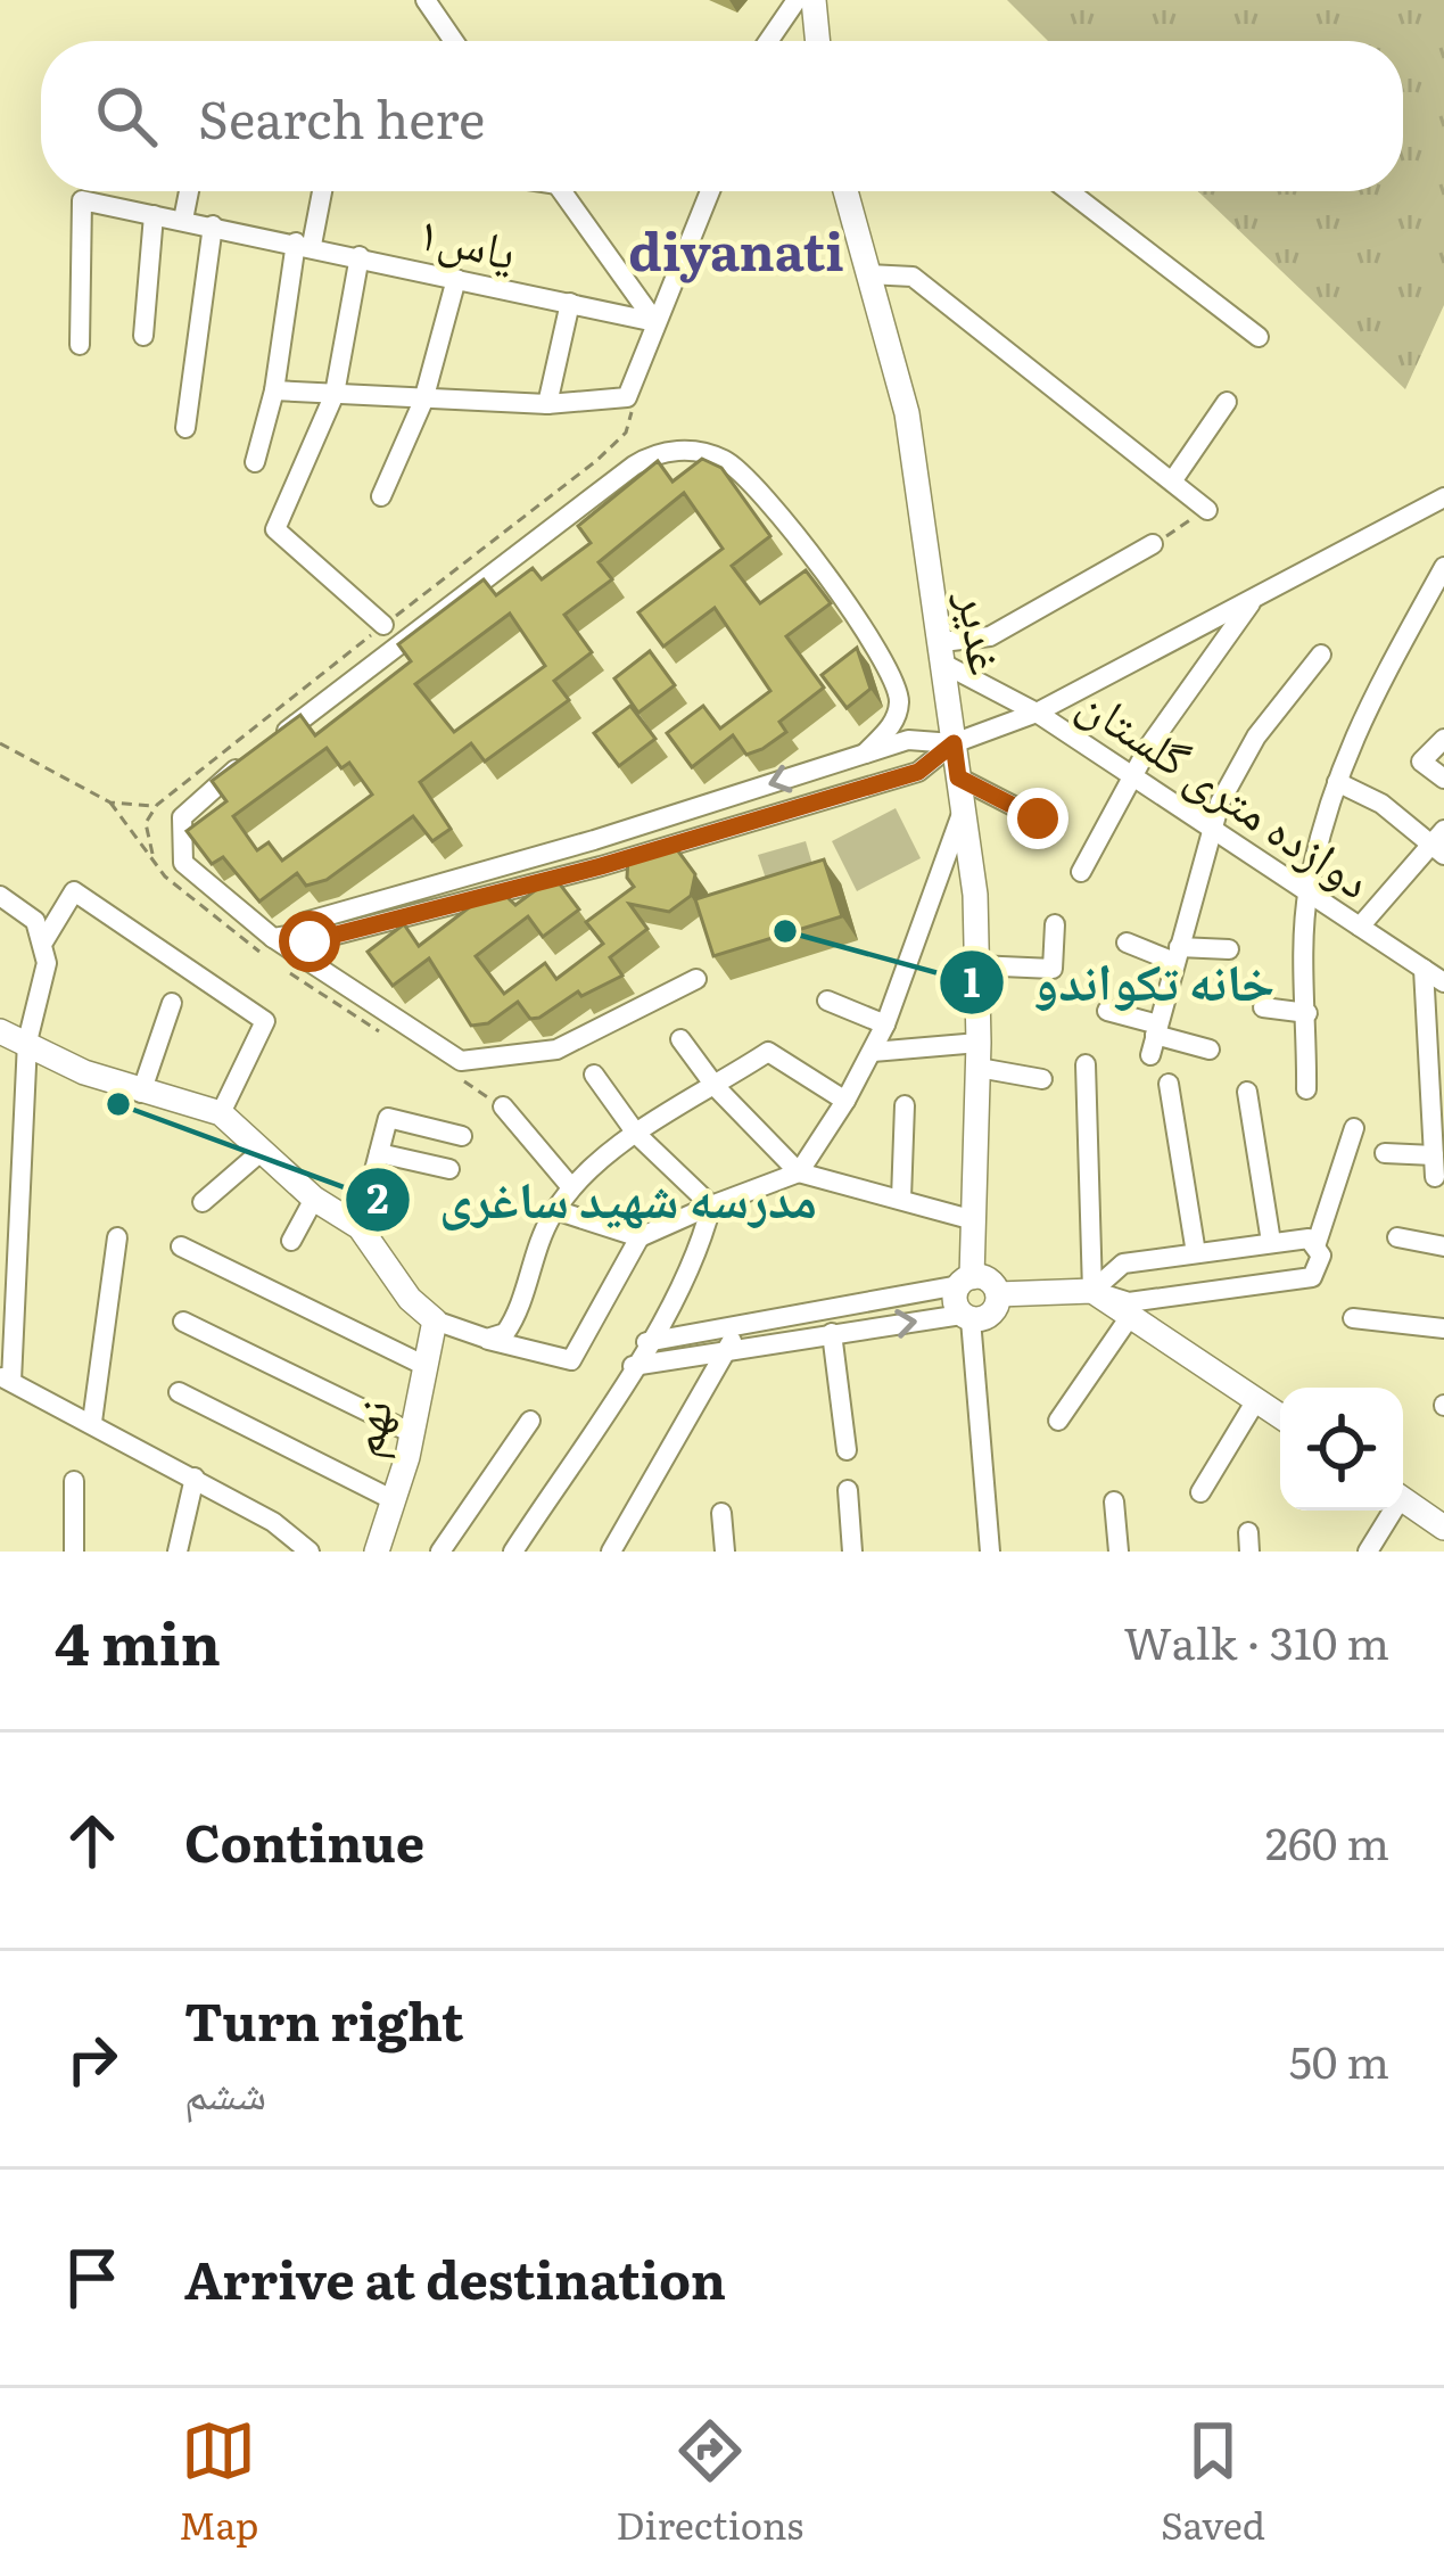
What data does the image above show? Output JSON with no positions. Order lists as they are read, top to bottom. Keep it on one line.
{"streets":{"main road":["غدیر","نهم"],"street":["یاس۱","دوازده متری گلستان"]},"crossings":[["غدیر","دوازده متری گلستان"]],"districts":["diyanati"],"places":["خانه تکواندو","مدرسه شهید ساغری"],"page":{"search":"Search here","heading":["4 min","Walk · 310 m"],"list":[["Continue","260 m"],["Turn right","ششم","50 m"],"Arrive at destination"],"nav":["Map","Directions","Saved"]}}
